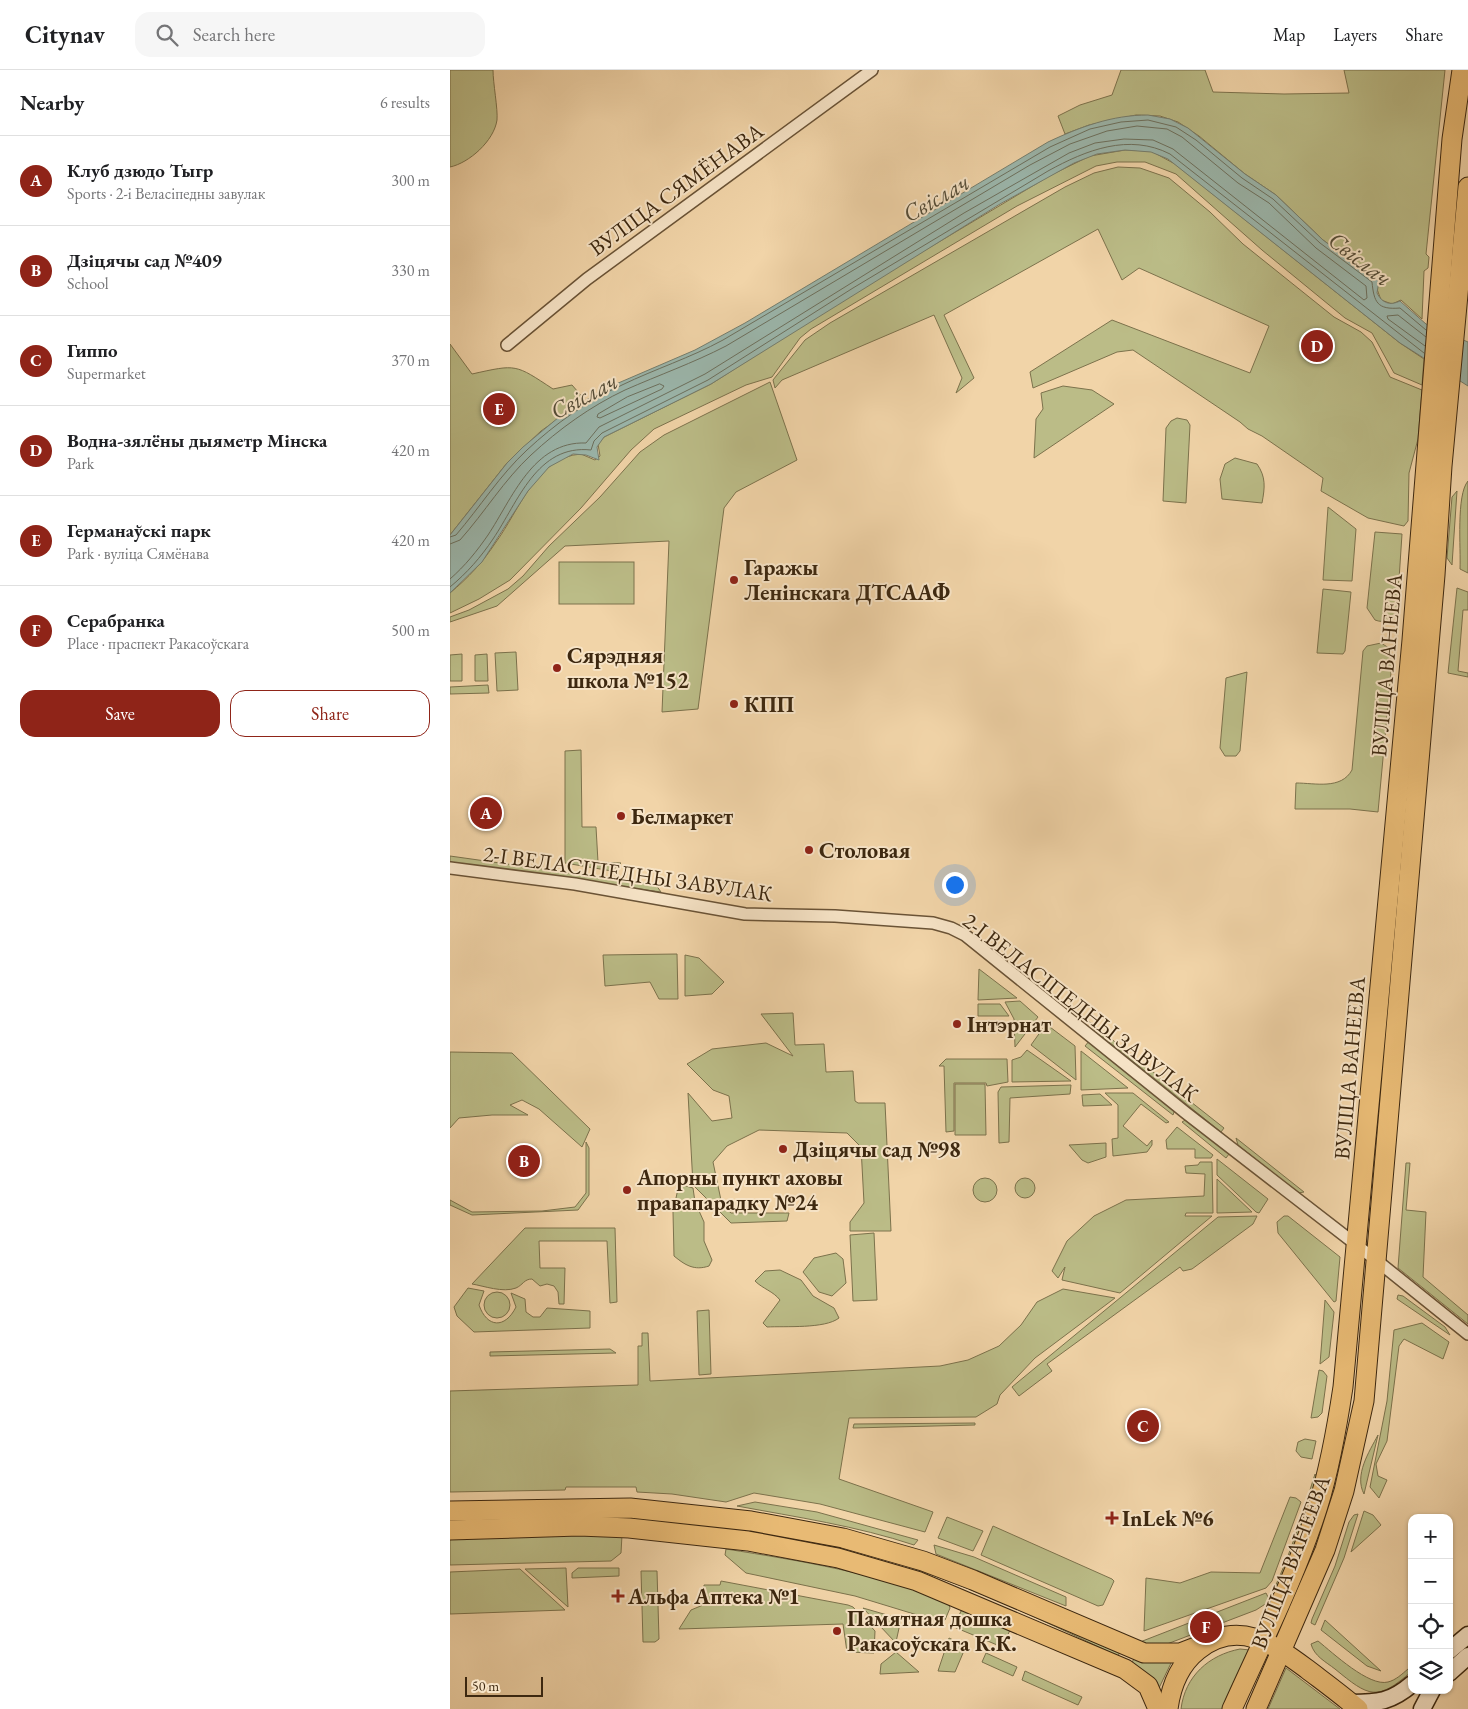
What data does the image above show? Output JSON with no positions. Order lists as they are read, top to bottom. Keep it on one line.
{"streets":{"main road":["ВУЛІЦА ВАНЕЕВА"],"street":["ВУЛІЦА СЯМЁНАВА","2-І ВЕЛАСІПЕДНЫ ЗАВУЛАК"]},"crossings":[["ВУЛІЦА ВАНЕЕВА","2-І ВЕЛАСІПЕДНЫ ЗАВУЛАК"]],"water":["Свіслач"],"places":{"other":["Гаражы Ленінскага ДТСААФ","Сярэдняя школа №152","КПП","Белмаркет","Столовая","Інтэрнат","Дзіцячы сад №98","Апорны пункт аховы правапарадку №24","Памятная дошка Ракасоўскага К.К."],"health":["InLek №6","Альфа Аптека №1"]},"scale_bar":"50 m","page":{"header":"Citynav","search":"Search here","nav":["Map","Layers","Share"],"heading":["Nearby","6 results"],"list":[{"mark":"A","name":"Клуб дзюдо Тыгр","note":"Sports · 2-і Веласіпедны завулак","value":"300 m"},{"mark":"B","name":"Дзіцячы сад №409","note":"School","value":"330 m"},{"mark":"C","name":"Гиппо","note":"Supermarket","value":"370 m"},{"mark":"D","name":"Водна-зялёны дыяметр Мінска","note":"Park","value":"420 m"},{"mark":"E","name":"Германаўскі парк","note":"Park · вуліца Сямёнава","value":"420 m"},{"mark":"F","name":"Серабранка","note":"Place · праспект Ракасоўскага","value":"500 m"}],"pins":["D","E","A","B","C","F"],"buttons":["Save","Share"],"map_buttons":["+","−"],"scale":"50 m"}}
